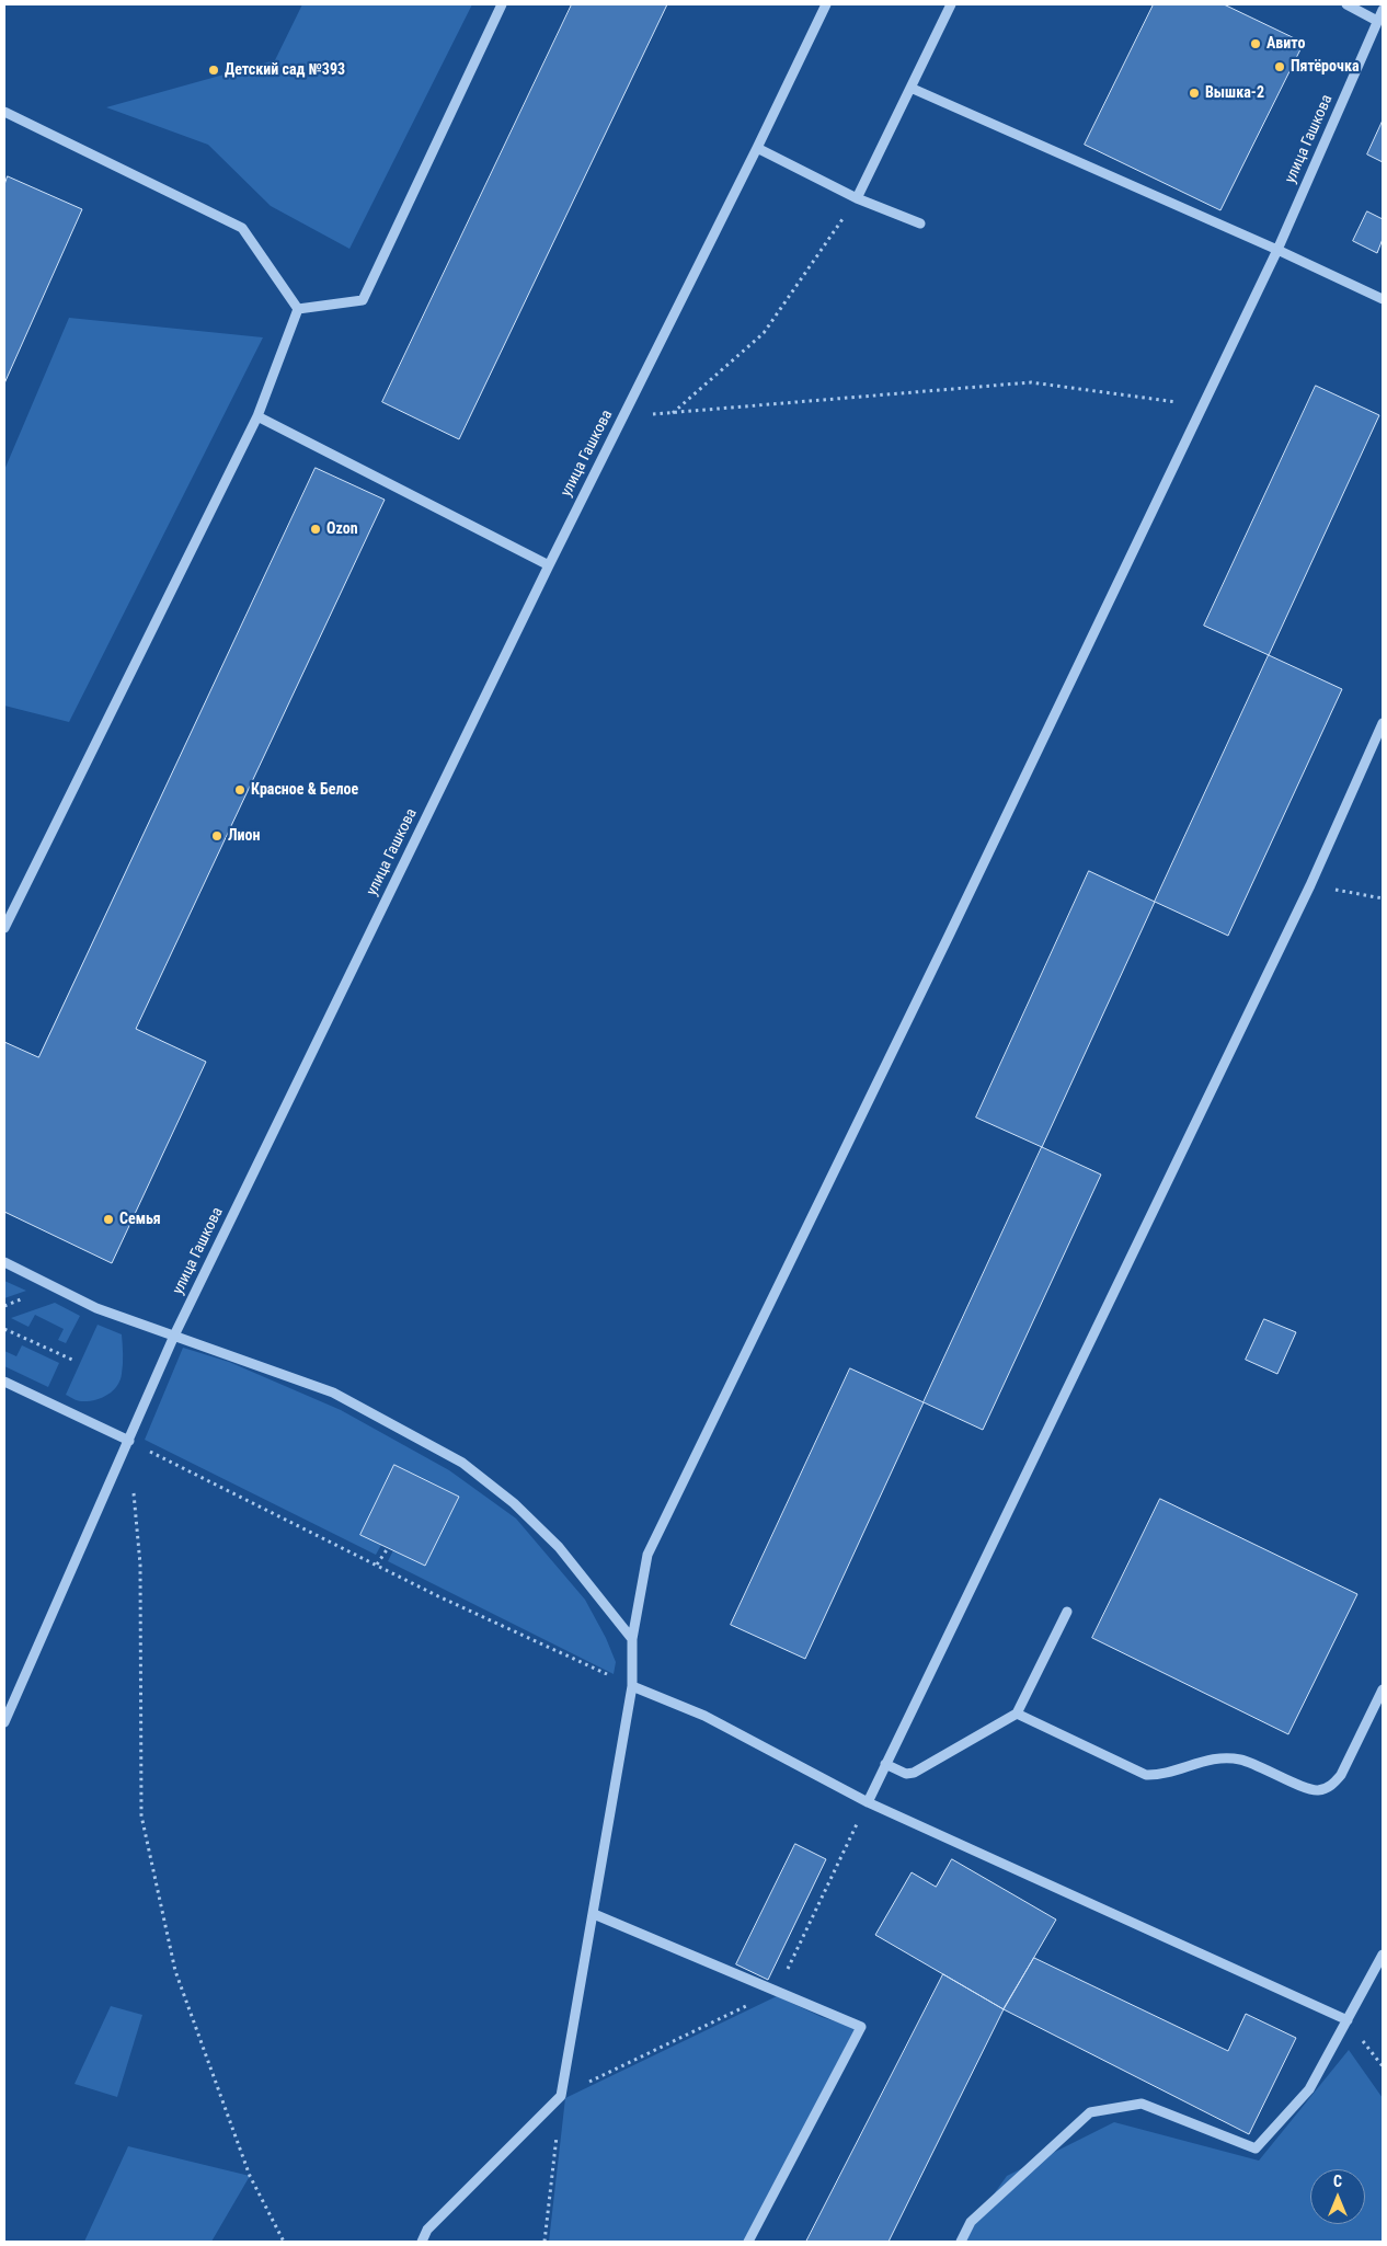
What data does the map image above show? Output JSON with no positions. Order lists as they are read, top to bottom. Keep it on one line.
{"streets":{"street":["улица Гашкова"]},"places":["Авито","Пятёрочка","Детский сад №393","Вышка-2","Ozon","Красное & Белое","Лион","Семья"],"north":"top"}
